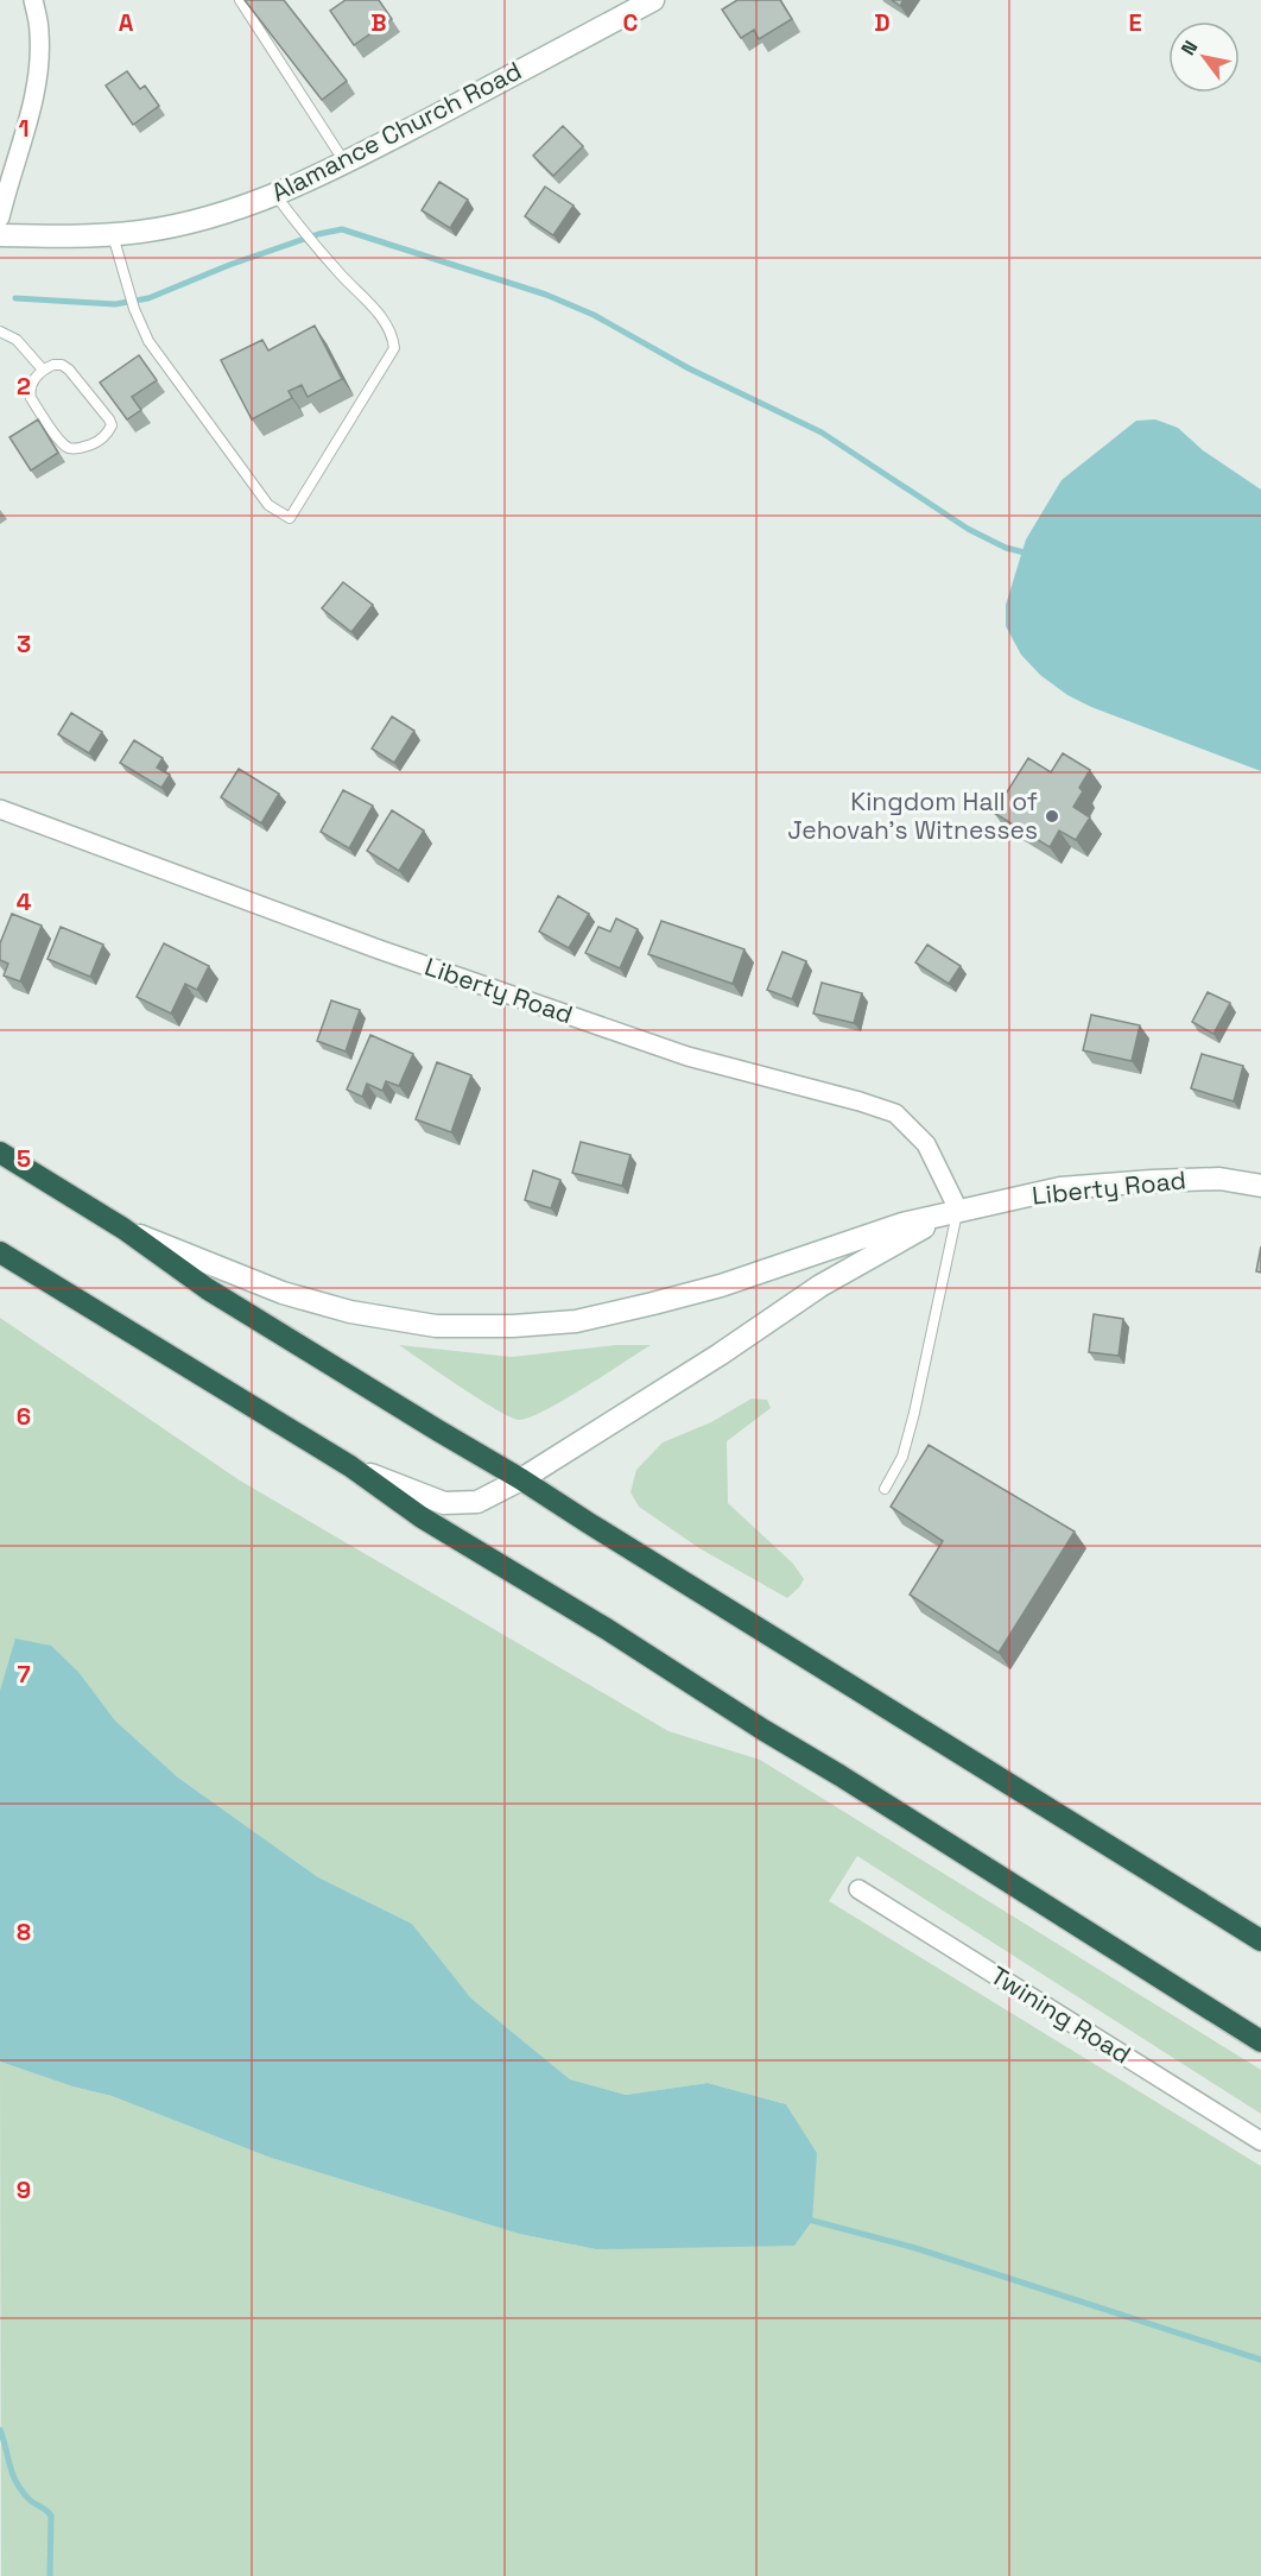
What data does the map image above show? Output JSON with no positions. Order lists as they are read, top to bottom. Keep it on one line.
{"streets":{"street":["Alamance Church Road","Liberty Road","Twining Road"]},"places":["Kingdom Hall of Jehovah’s Witnesses"],"north":"top left","grid":{"columns":["A","B","C","D","E"],"rows":["1","2","3","4","5","6","7","8","9"]}}
